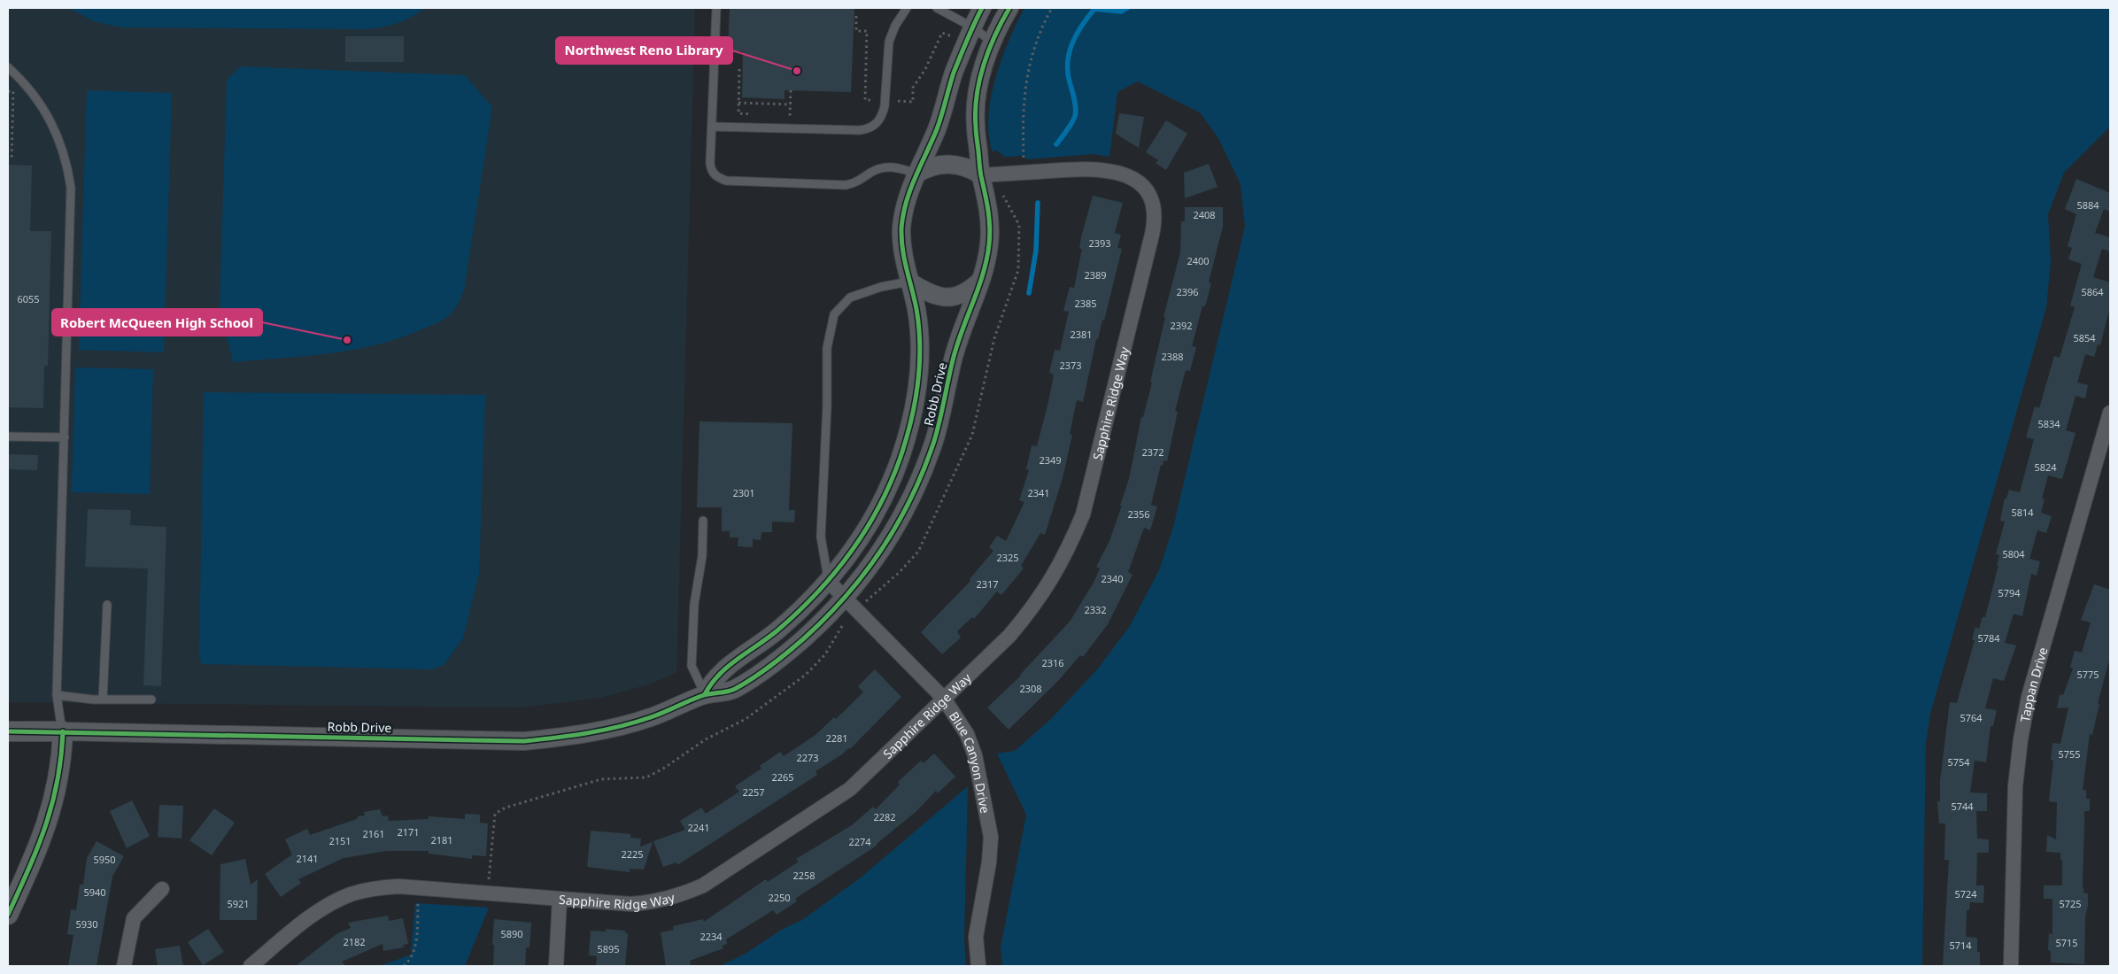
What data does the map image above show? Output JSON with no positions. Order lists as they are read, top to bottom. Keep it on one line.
{"streets":{"main road":["Robb Drive"],"street":["Sapphire Ridge Way","Tappan Drive","Blue Canyon Drive"]},"crossings":[["Robb Drive","Sapphire Ridge Way"],["Robb Drive","Blue Canyon Drive"],["Sapphire Ridge Way","Blue Canyon Drive"]],"places":["Northwest Reno Library","Robert McQueen High School"],"house_numbers":["5884","2408","2393","2400","2389","2396","5864","6055","2385","2392","2381","5854","2388","2373","5834","2372","2349","5824","2301","2341","5814","2356","5804","2325","2340","2317","5794","2332","5784","2316","5775","2308","5764","2281","5755","2273","5754","2265","2257","5744","2282","2241","2171","2161","2181","2151","2274","2225","2141","5950","2258","5940","5724","2250","5921","5725","5930","5890","2234","2182","5715","5714","5895"]}
